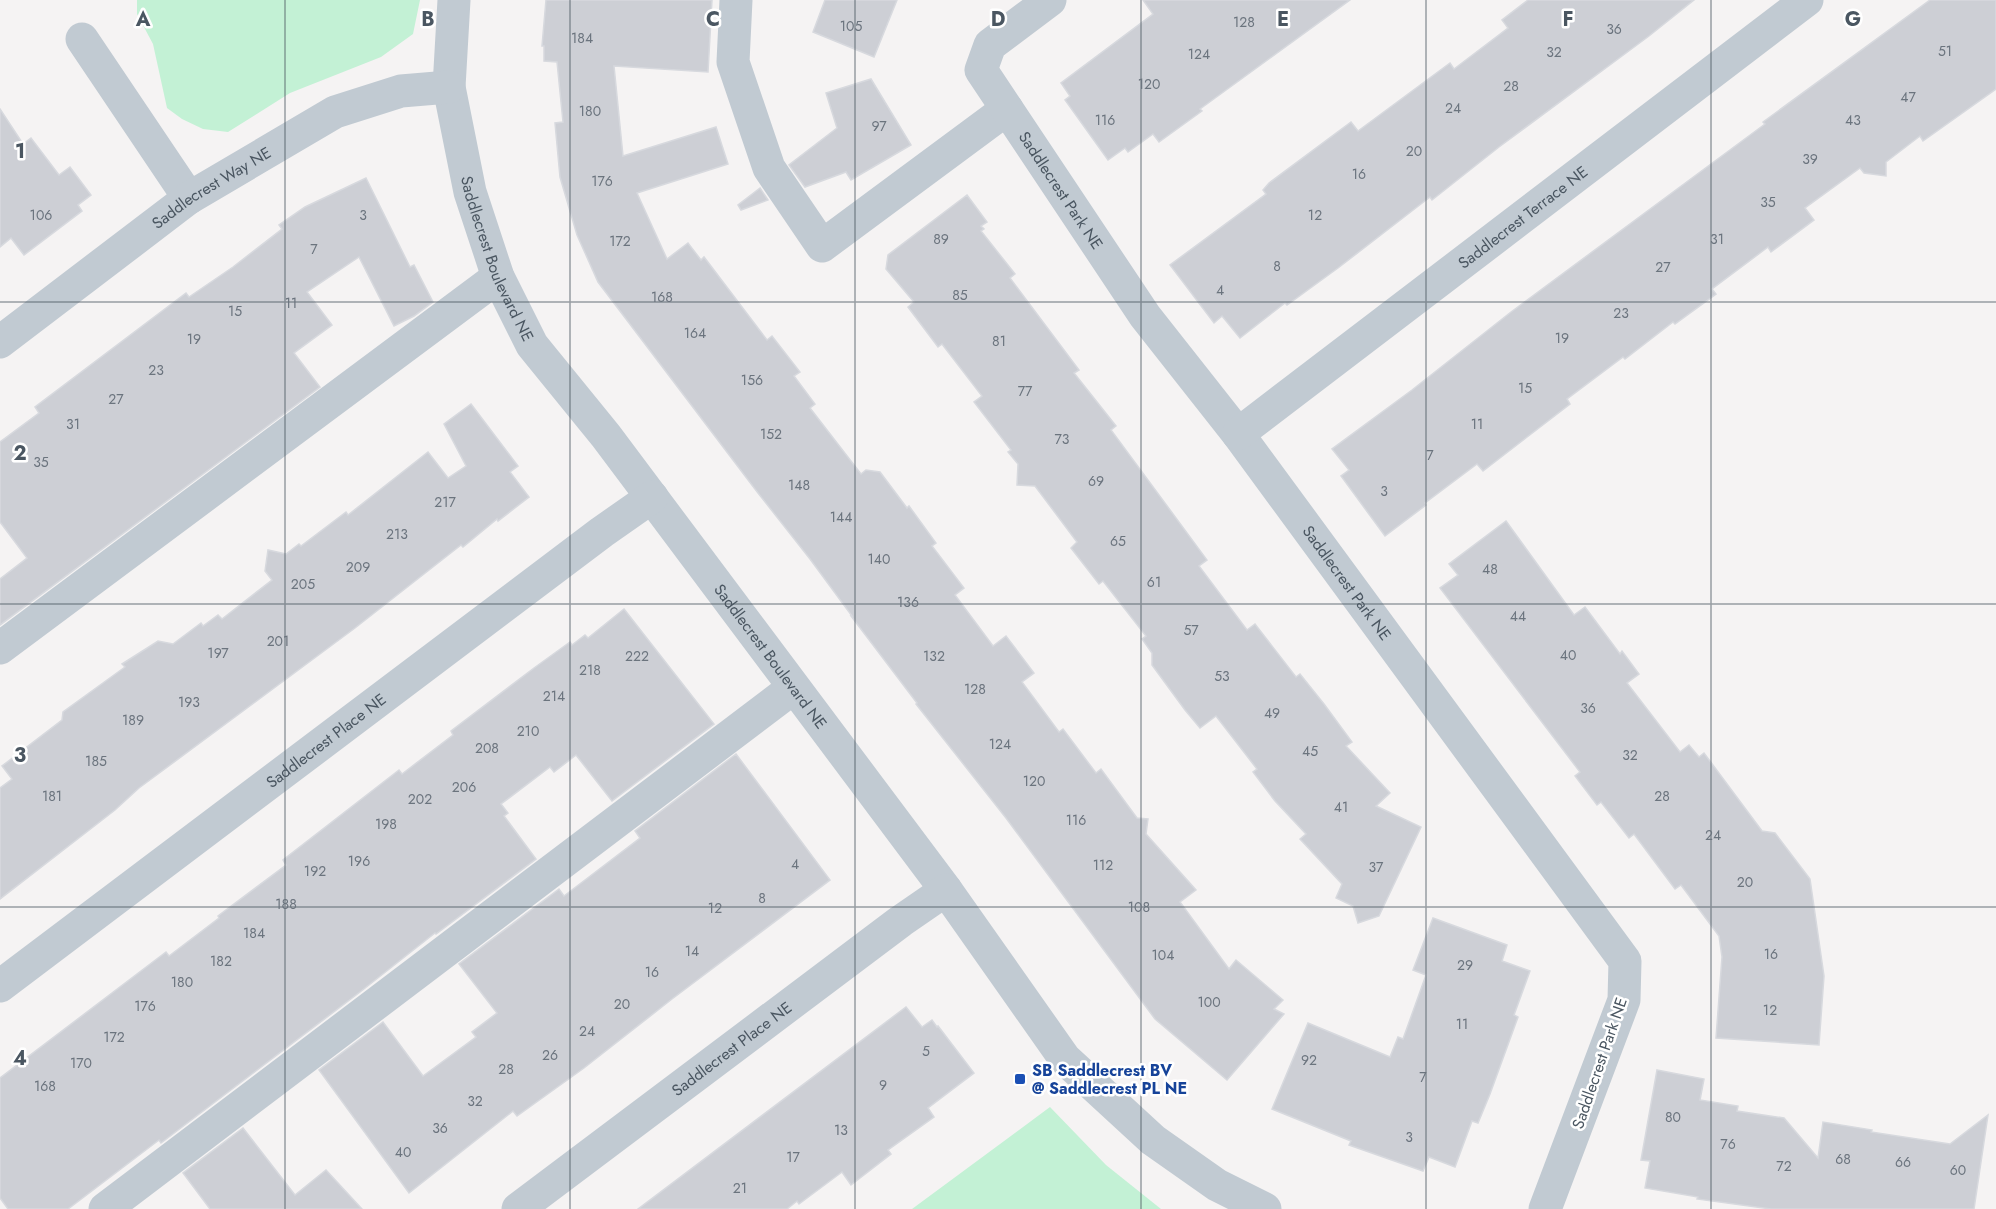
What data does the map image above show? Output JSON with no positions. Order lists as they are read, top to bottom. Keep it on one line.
{"streets":{"street":["Saddlecrest Way NE","Saddlecrest Park NE","Saddlecrest Terrace NE","Saddlecrest Boulevard NE","Saddlecrest Place NE"]},"crossings":[["Saddlecrest Way NE","Saddlecrest Boulevard NE"],["Saddlecrest Park NE","Saddlecrest Terrace NE"],["Saddlecrest Boulevard NE","Saddlecrest Place NE"]],"places":{"transit":["SB Saddlecrest BV @ Saddlecrest PL NE"]},"house_numbers":["128","105","36","184","51","32","124","120","28","47","24","180","116","43","97","20","39","16","176","35","106","3","12","89","31","172","7","8","27","4","85","168","11","15","23","164","19","19","81","23","156","15","77","27","31","11","152","73","7","35","69","148","3","217","144","213","65","140","209","48","61","205","136","44","57","201","197","40","222","132","218","53","128","214","193","36","49","189","210","124","208","45","32","185","120","206","181","28","202","41","116","198","24","196","4","112","37","192","20","8","188","108","12","184","14","16","104","182","29","16","180","100","20","176","12","11","24","172","5","26","92","170","28","7","9","168","32","80","36","13","3","76","40","17","68","66","72","60","21"],"grid":{"columns":["A","B","C","D","E","F","G"],"rows":["1","2","3","4"]}}
